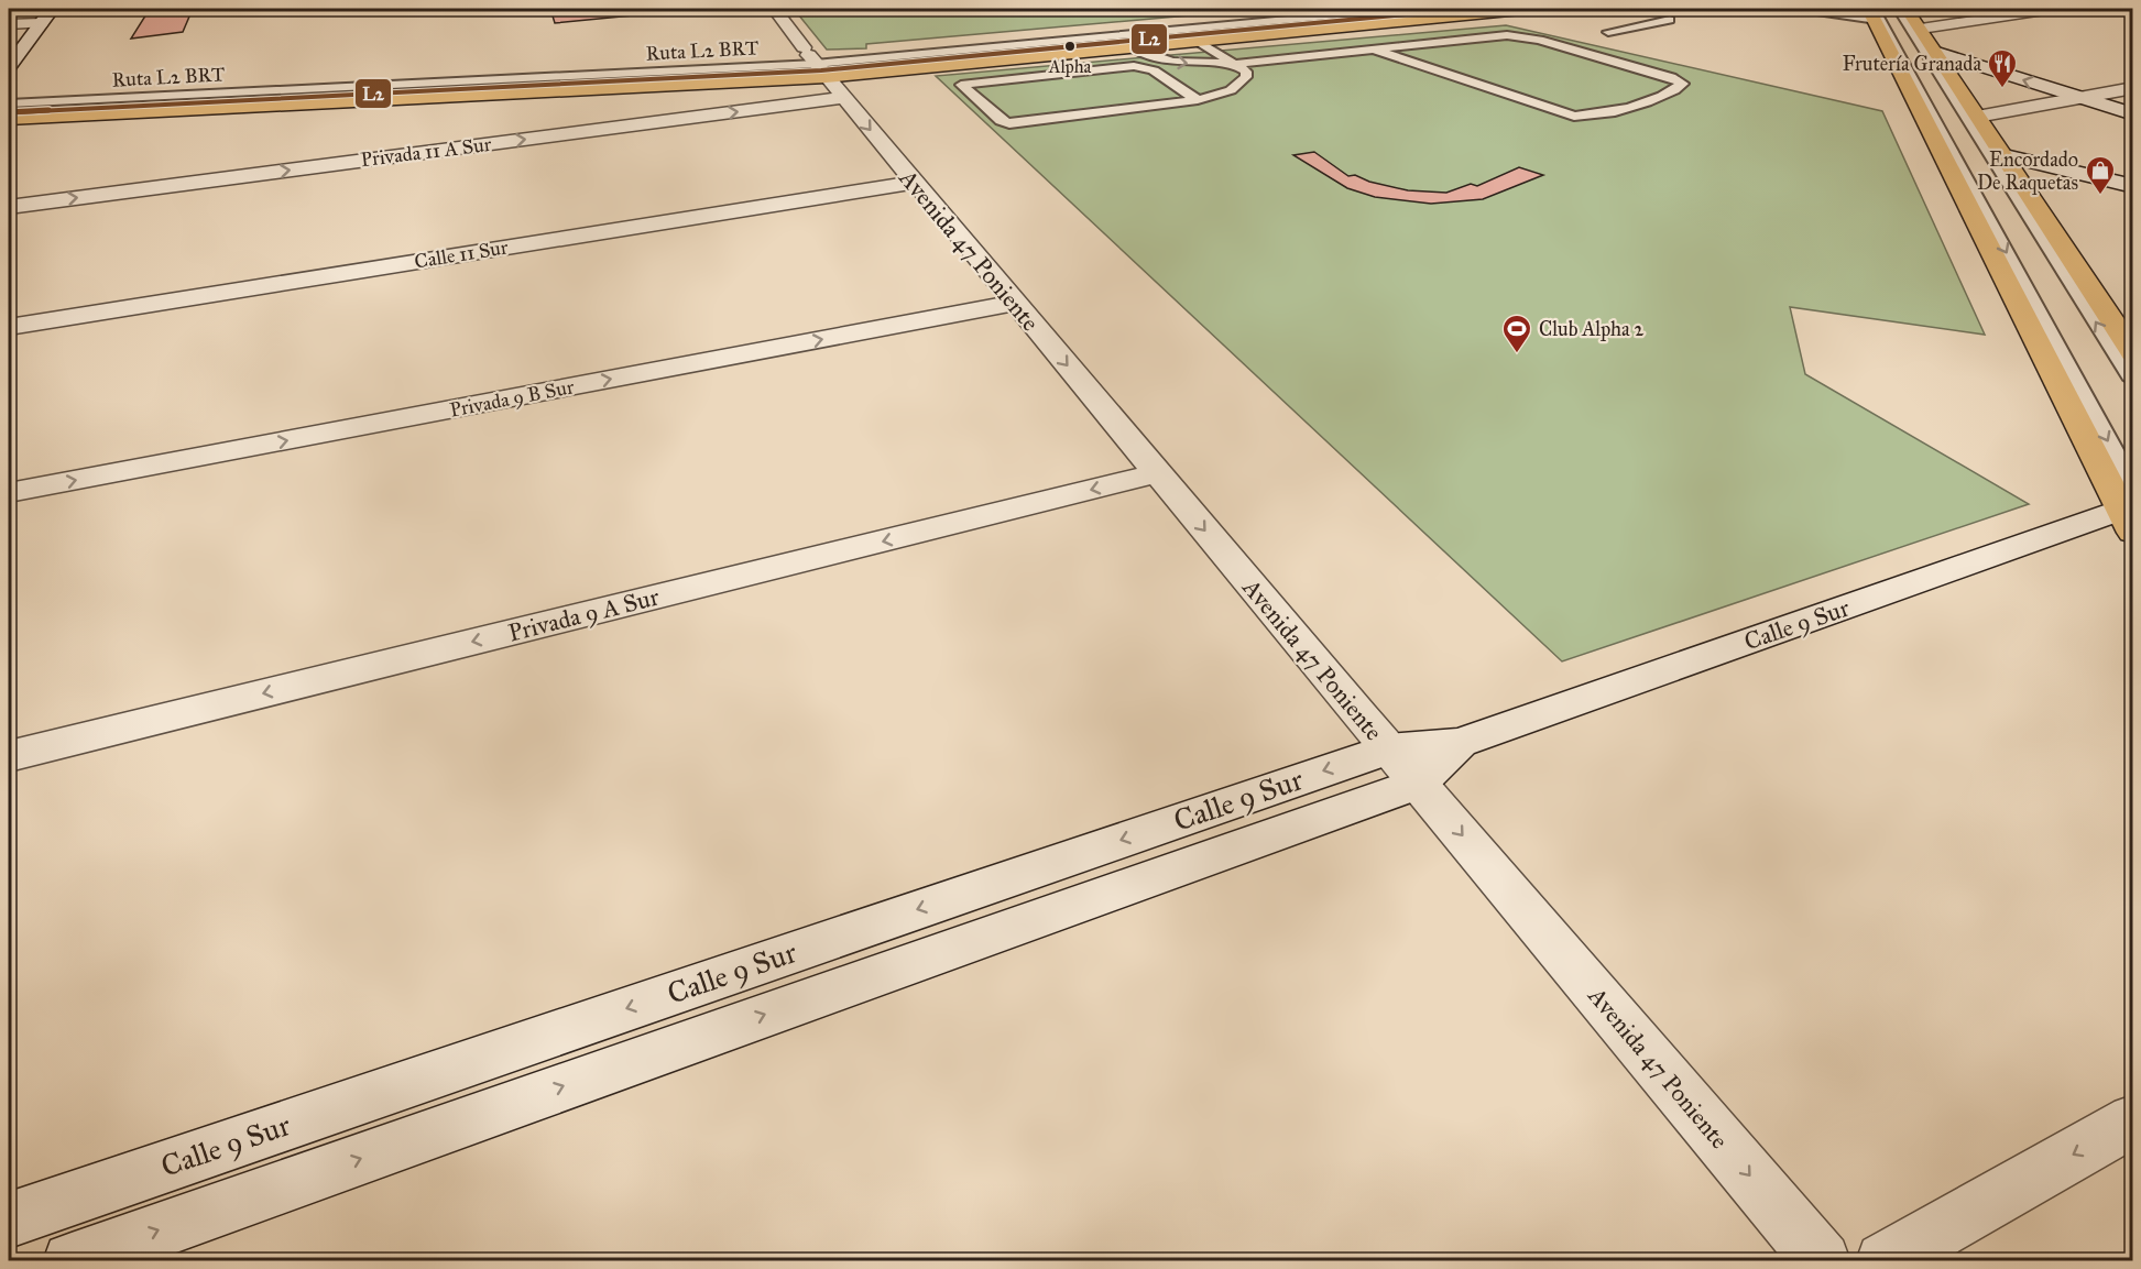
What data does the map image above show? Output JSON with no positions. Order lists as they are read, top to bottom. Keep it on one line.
{"streets":{"street":["Privada 11 A Sur","Avenida 47 Poniente","Calle 11 Sur","Privada 9 B Sur","Privada 9 A Sur","Calle 9 Sur"],"lane":["Ruta L2 BRT"]},"crossings":[["Ruta L2 BRT","Privada 11 A Sur"],["Ruta L2 BRT","Avenida 47 Poniente"],["Privada 11 A Sur","Avenida 47 Poniente"],["Avenida 47 Poniente","Calle 11 Sur"],["Avenida 47 Poniente","Privada 9 B Sur"],["Avenida 47 Poniente","Privada 9 A Sur"],["Avenida 47 Poniente","Calle 9 Sur"]],"one_way":["Privada 11 A Sur","Avenida 47 Poniente","Privada 9 B Sur","Privada 9 A Sur"],"places":{"other":["Alpha"],"restaurant":["Frutería Granada"],"shop":["Encordado De Raquetas"],"sports":["Club Alpha 2"]},"lines":["transit line L2"]}
